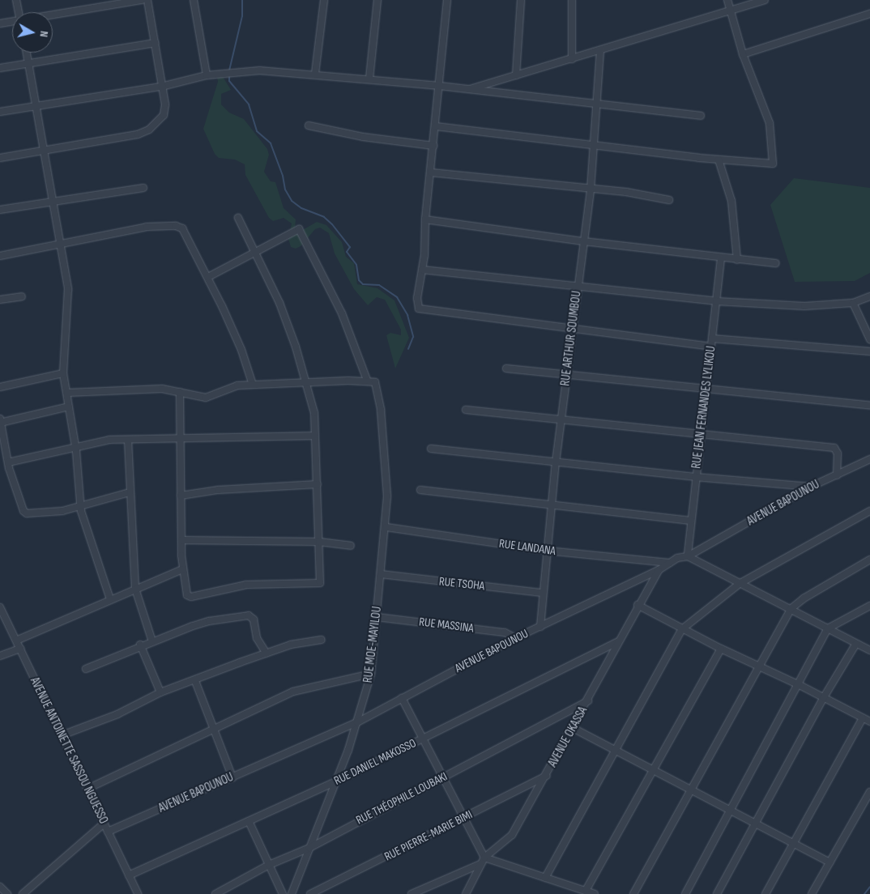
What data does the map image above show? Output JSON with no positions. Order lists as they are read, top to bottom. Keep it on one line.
{"streets":{"street":["RUE ARTHUR SOUMBOU","RUE JEAN FERNANDES LYLIKOU","AVENUE BAPOUNOU","RUE LANDANA","RUE TSOHA","RUE MASSINA","RUE MOE-MAYILOU","AVENUE OKASSA","AVENUE ANTOINETTE SASSOU NGUESSO","RUE DANIEL MAKOSSO","RUE THÉOPHILE LOUBAKI","RUE PIERRE-MARIE BIMI"]},"crossings":[["RUE ARTHUR SOUMBOU","AVENUE BAPOUNOU"],["RUE ARTHUR SOUMBOU","RUE LANDANA"],["RUE ARTHUR SOUMBOU","RUE TSOHA"],["RUE JEAN FERNANDES LYLIKOU","AVENUE BAPOUNOU"],["AVENUE BAPOUNOU","RUE LANDANA"],["AVENUE BAPOUNOU","RUE MASSINA"],["AVENUE BAPOUNOU","RUE MOE-MAYILOU"],["AVENUE BAPOUNOU","AVENUE OKASSA"],["AVENUE BAPOUNOU","AVENUE ANTOINETTE SASSOU NGUESSO"],["RUE LANDANA","RUE MOE-MAYILOU"],["RUE TSOHA","RUE MOE-MAYILOU"],["RUE MASSINA","RUE MOE-MAYILOU"],["RUE MOE-MAYILOU","RUE DANIEL MAKOSSO"],["RUE MOE-MAYILOU","RUE THÉOPHILE LOUBAKI"],["AVENUE OKASSA","RUE DANIEL MAKOSSO"],["AVENUE OKASSA","RUE THÉOPHILE LOUBAKI"],["AVENUE OKASSA","RUE PIERRE-MARIE BIMI"],["AVENUE ANTOINETTE SASSOU NGUESSO","RUE DANIEL MAKOSSO"]],"north":"right"}
